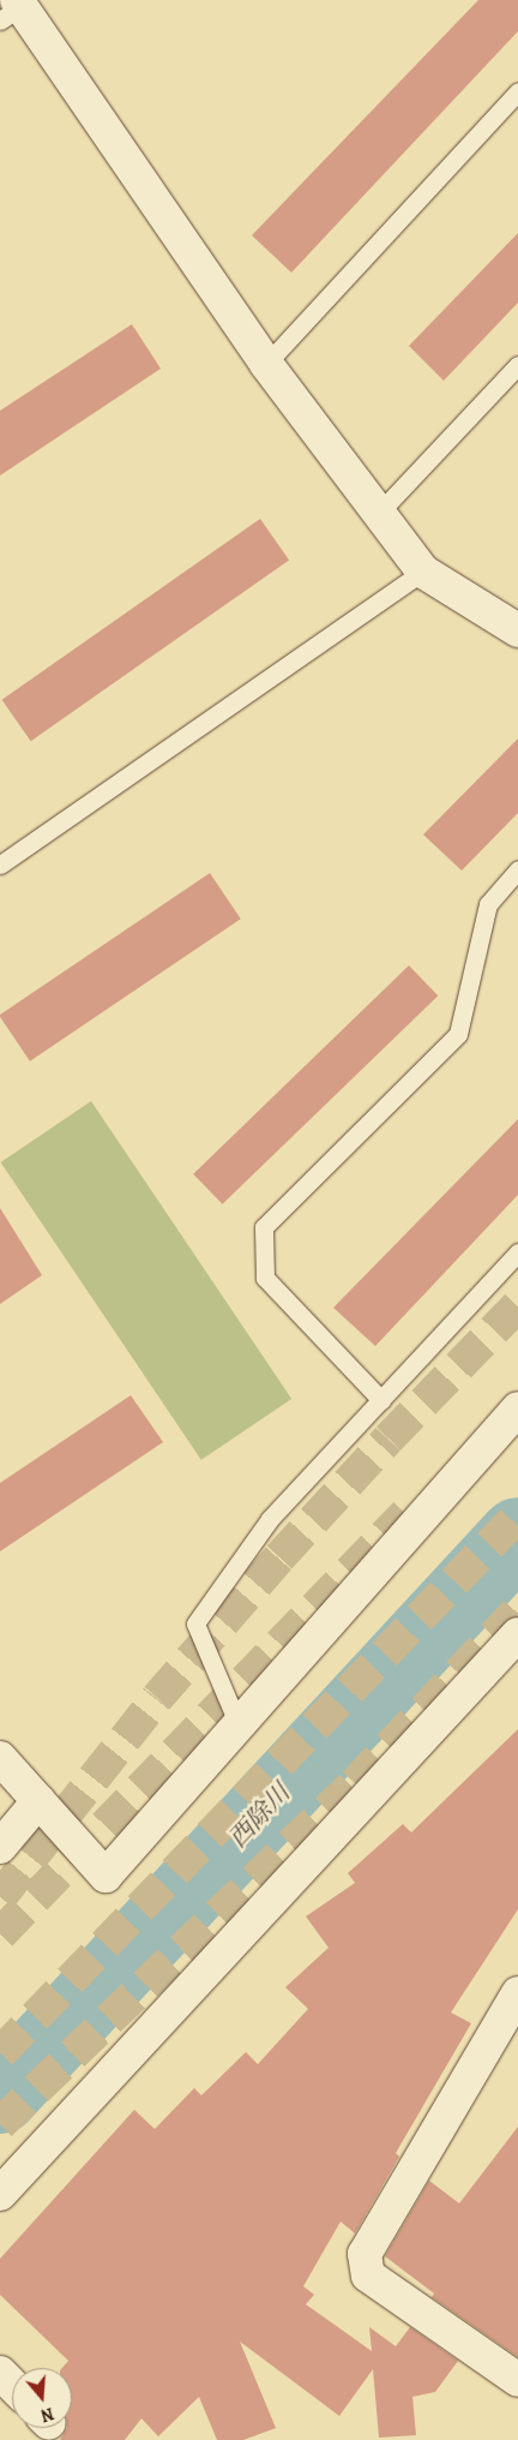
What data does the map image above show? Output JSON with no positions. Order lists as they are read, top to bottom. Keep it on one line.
{"water":["西除川"],"north":"bottom"}
